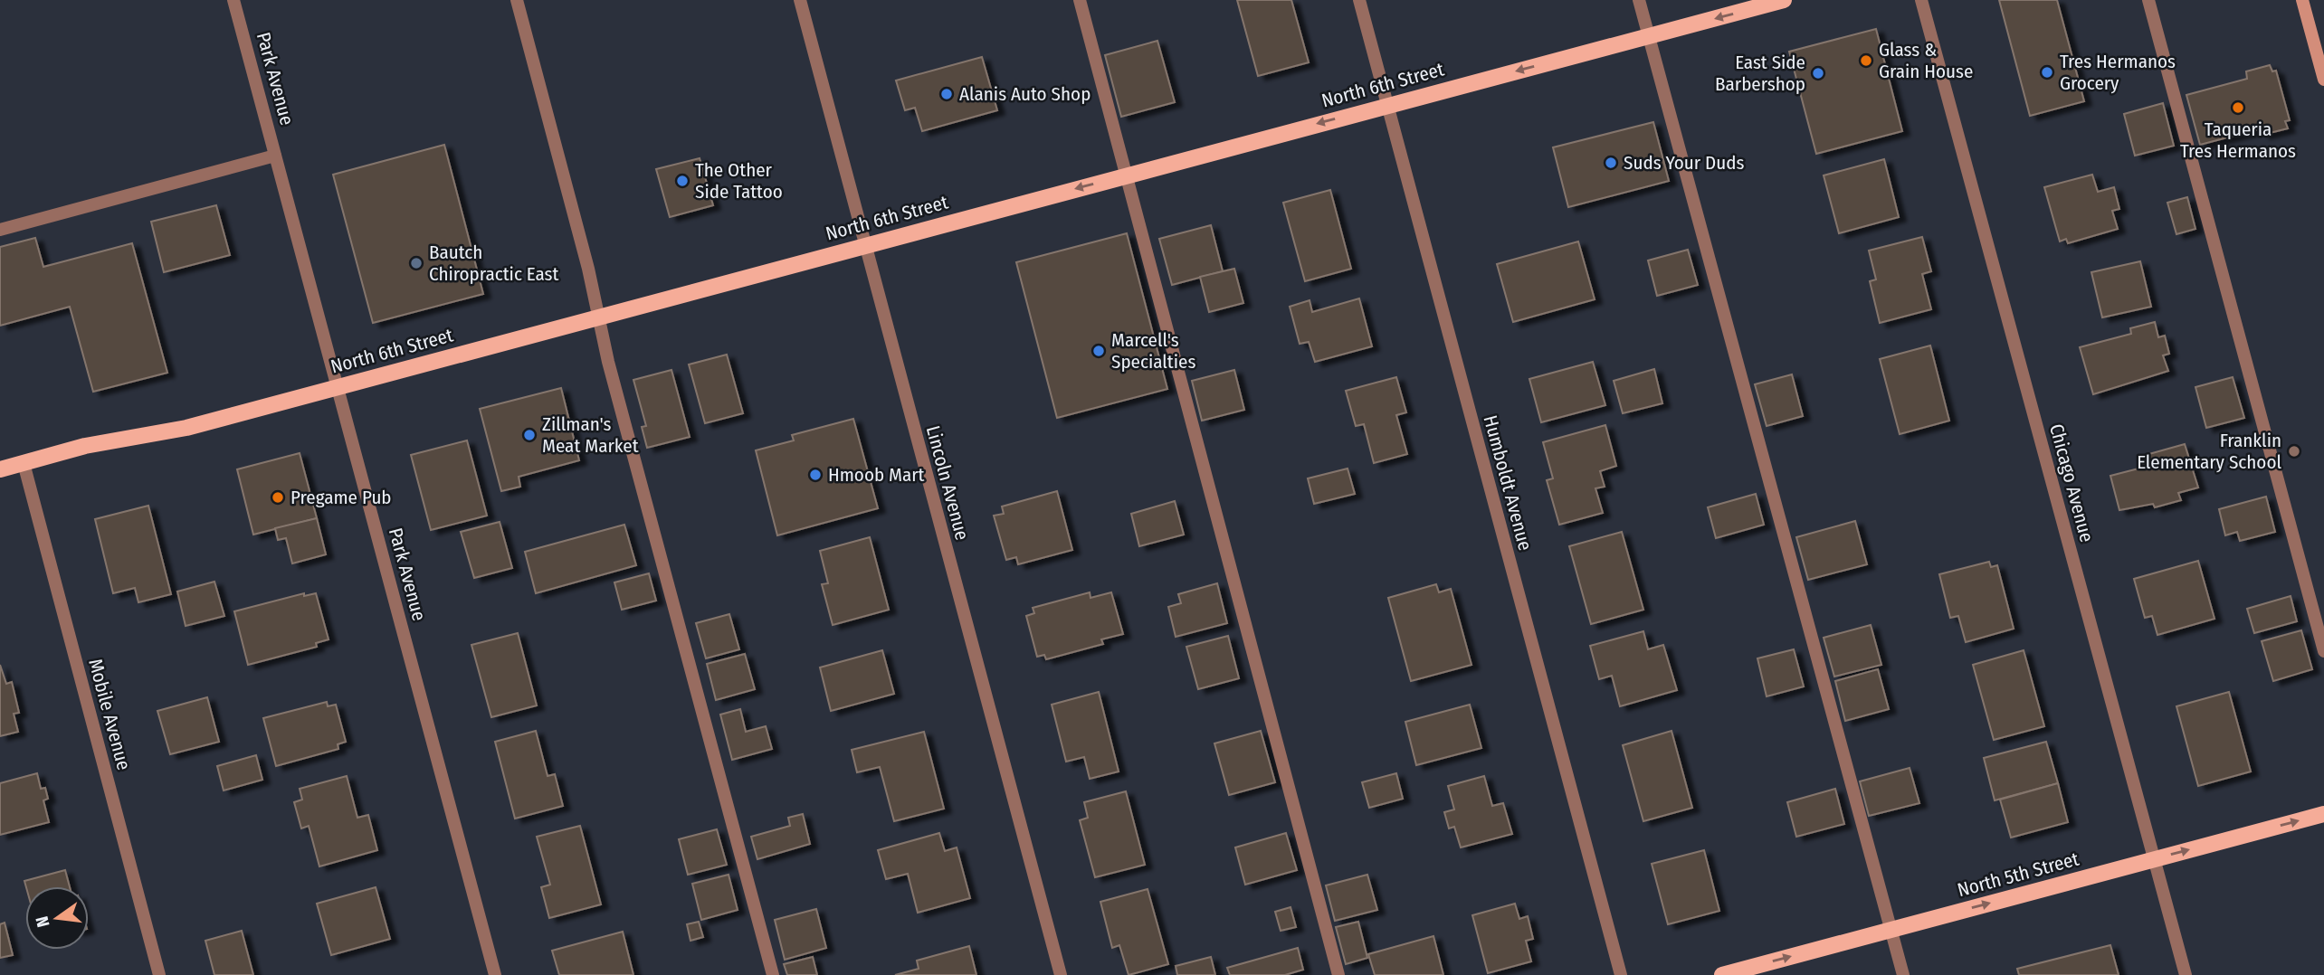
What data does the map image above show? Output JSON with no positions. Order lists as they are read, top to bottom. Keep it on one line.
{"streets":{"main road":["North 6th Street","North 5th Street"],"street":["Park Avenue","Lincoln Avenue","Humboldt Avenue","Chicago Avenue","Mobile Avenue"]},"crossings":[["Park Avenue","North 6th Street"],["North 6th Street","Lincoln Avenue"],["North 6th Street","Humboldt Avenue"],["North 6th Street","Mobile Avenue"],["Chicago Avenue","North 5th Street"]],"one_way":["North 6th Street","North 5th Street"],"places":["Glass & Grain House","Tres Hermanos Grocery","East Side Barbershop","Alanis Auto Shop","Taqueria Tres Hermanos","Suds Your Duds","The Other Side Tattoo","Bautch Chiropractic East","Marcell's Specialties","Zillman's Meat Market","Franklin Elementary School","Hmoob Mart","Pregame Pub"],"north":"left"}
